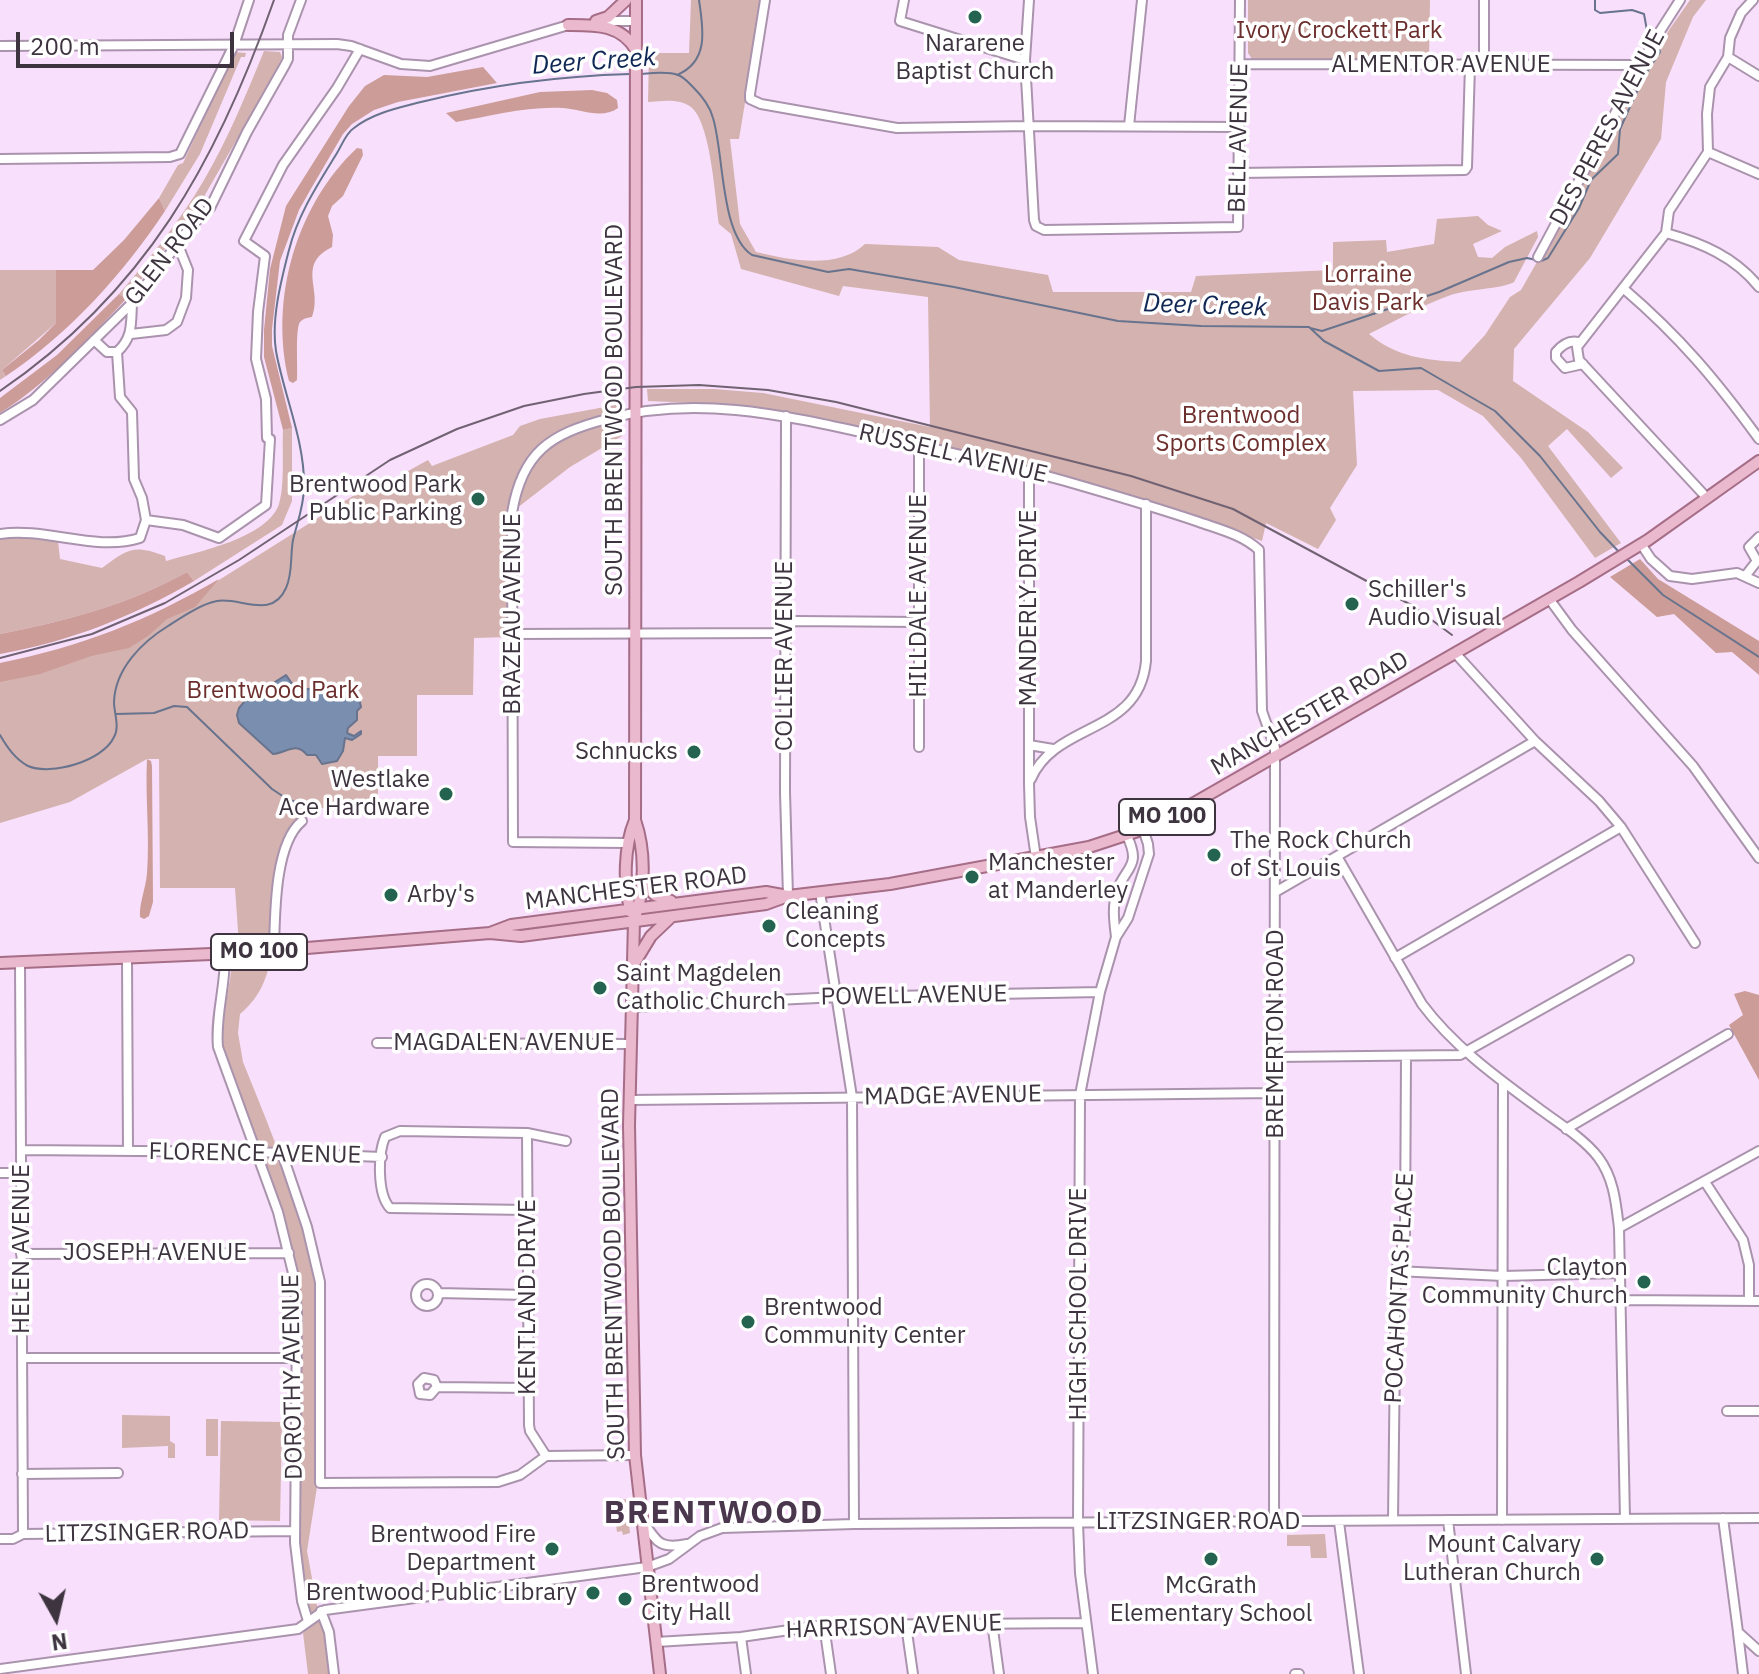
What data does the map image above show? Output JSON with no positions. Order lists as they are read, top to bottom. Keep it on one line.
{"streets":{"main road":["SOUTH BRENTWOOD BOULEVARD","MANCHESTER ROAD","MO 100"],"street":["ALMENTOR AVENUE","DES PERES AVENUE","BELL AVENUE","GLEN ROAD","RUSSELL AVENUE","HILLDALE AVENUE","MANDERLY DRIVE","BRAZEAU AVENUE","COLLIER AVENUE","POWELL AVENUE","BREMERTON ROAD","MAGDALEN AVENUE","MADGE AVENUE","FLORENCE AVENUE","HELEN AVENUE","JOSEPH AVENUE","POCAHONTAS PLACE","KENTLAND DRIVE","HIGH SCHOOL DRIVE","DOROTHY AVENUE","LITZSINGER ROAD","HARRISON AVENUE"]},"crossings":[["ALMENTOR AVENUE","DES PERES AVENUE"],["ALMENTOR AVENUE","BELL AVENUE"],["SOUTH BRENTWOOD BOULEVARD","RUSSELL AVENUE"],["SOUTH BRENTWOOD BOULEVARD","BRAZEAU AVENUE"],["SOUTH BRENTWOOD BOULEVARD","MANCHESTER ROAD"],["SOUTH BRENTWOOD BOULEVARD","POWELL AVENUE"],["SOUTH BRENTWOOD BOULEVARD","MAGDALEN AVENUE"],["SOUTH BRENTWOOD BOULEVARD","MADGE AVENUE"],["SOUTH BRENTWOOD BOULEVARD","LITZSINGER ROAD"],["SOUTH BRENTWOOD BOULEVARD","HARRISON AVENUE"],["RUSSELL AVENUE","HILLDALE AVENUE"],["RUSSELL AVENUE","MANDERLY DRIVE"],["RUSSELL AVENUE","BRAZEAU AVENUE"],["RUSSELL AVENUE","COLLIER AVENUE"],["RUSSELL AVENUE","BREMERTON ROAD"],["MANDERLY DRIVE","MANCHESTER ROAD"],["COLLIER AVENUE","MANCHESTER ROAD"],["MANCHESTER ROAD","BREMERTON ROAD"],["MANCHESTER ROAD","HELEN AVENUE"],["MANCHESTER ROAD","HIGH SCHOOL DRIVE"],["MANCHESTER ROAD","DOROTHY AVENUE"],["POWELL AVENUE","HIGH SCHOOL DRIVE"],["BREMERTON ROAD","MADGE AVENUE"],["BREMERTON ROAD","LITZSINGER ROAD"],["MADGE AVENUE","HIGH SCHOOL DRIVE"],["FLORENCE AVENUE","HELEN AVENUE"],["FLORENCE AVENUE","KENTLAND DRIVE"],["FLORENCE AVENUE","DOROTHY AVENUE"],["HELEN AVENUE","JOSEPH AVENUE"],["HELEN AVENUE","LITZSINGER ROAD"],["JOSEPH AVENUE","DOROTHY AVENUE"],["POCAHONTAS PLACE","LITZSINGER ROAD"],["HIGH SCHOOL DRIVE","LITZSINGER ROAD"],["HIGH SCHOOL DRIVE","HARRISON AVENUE"],["DOROTHY AVENUE","LITZSINGER ROAD"]],"districts":["BRENTWOOD"],"water":["Deer Creek"],"parks":["Ivory Crockett Park","Lorraine Davis Park","Brentwood Sports Complex","Brentwood Park"],"places":["Nararene Baptist Church","Brentwood Park Public Parking","Schiller's Audio Visual","Schnucks","Westlake Ace Hardware","The Rock Church of St Louis","Manchester at Manderley","Arby's","Cleaning Concepts","Saint Magdelen Catholic Church","Clayton Community Church","Brentwood Community Center","Brentwood Fire Department","McGrath Elementary School","Mount Calvary Lutheran Church","Brentwood Public Library","Brentwood City Hall"],"scale_bar":"200 m","north":"bottom"}
